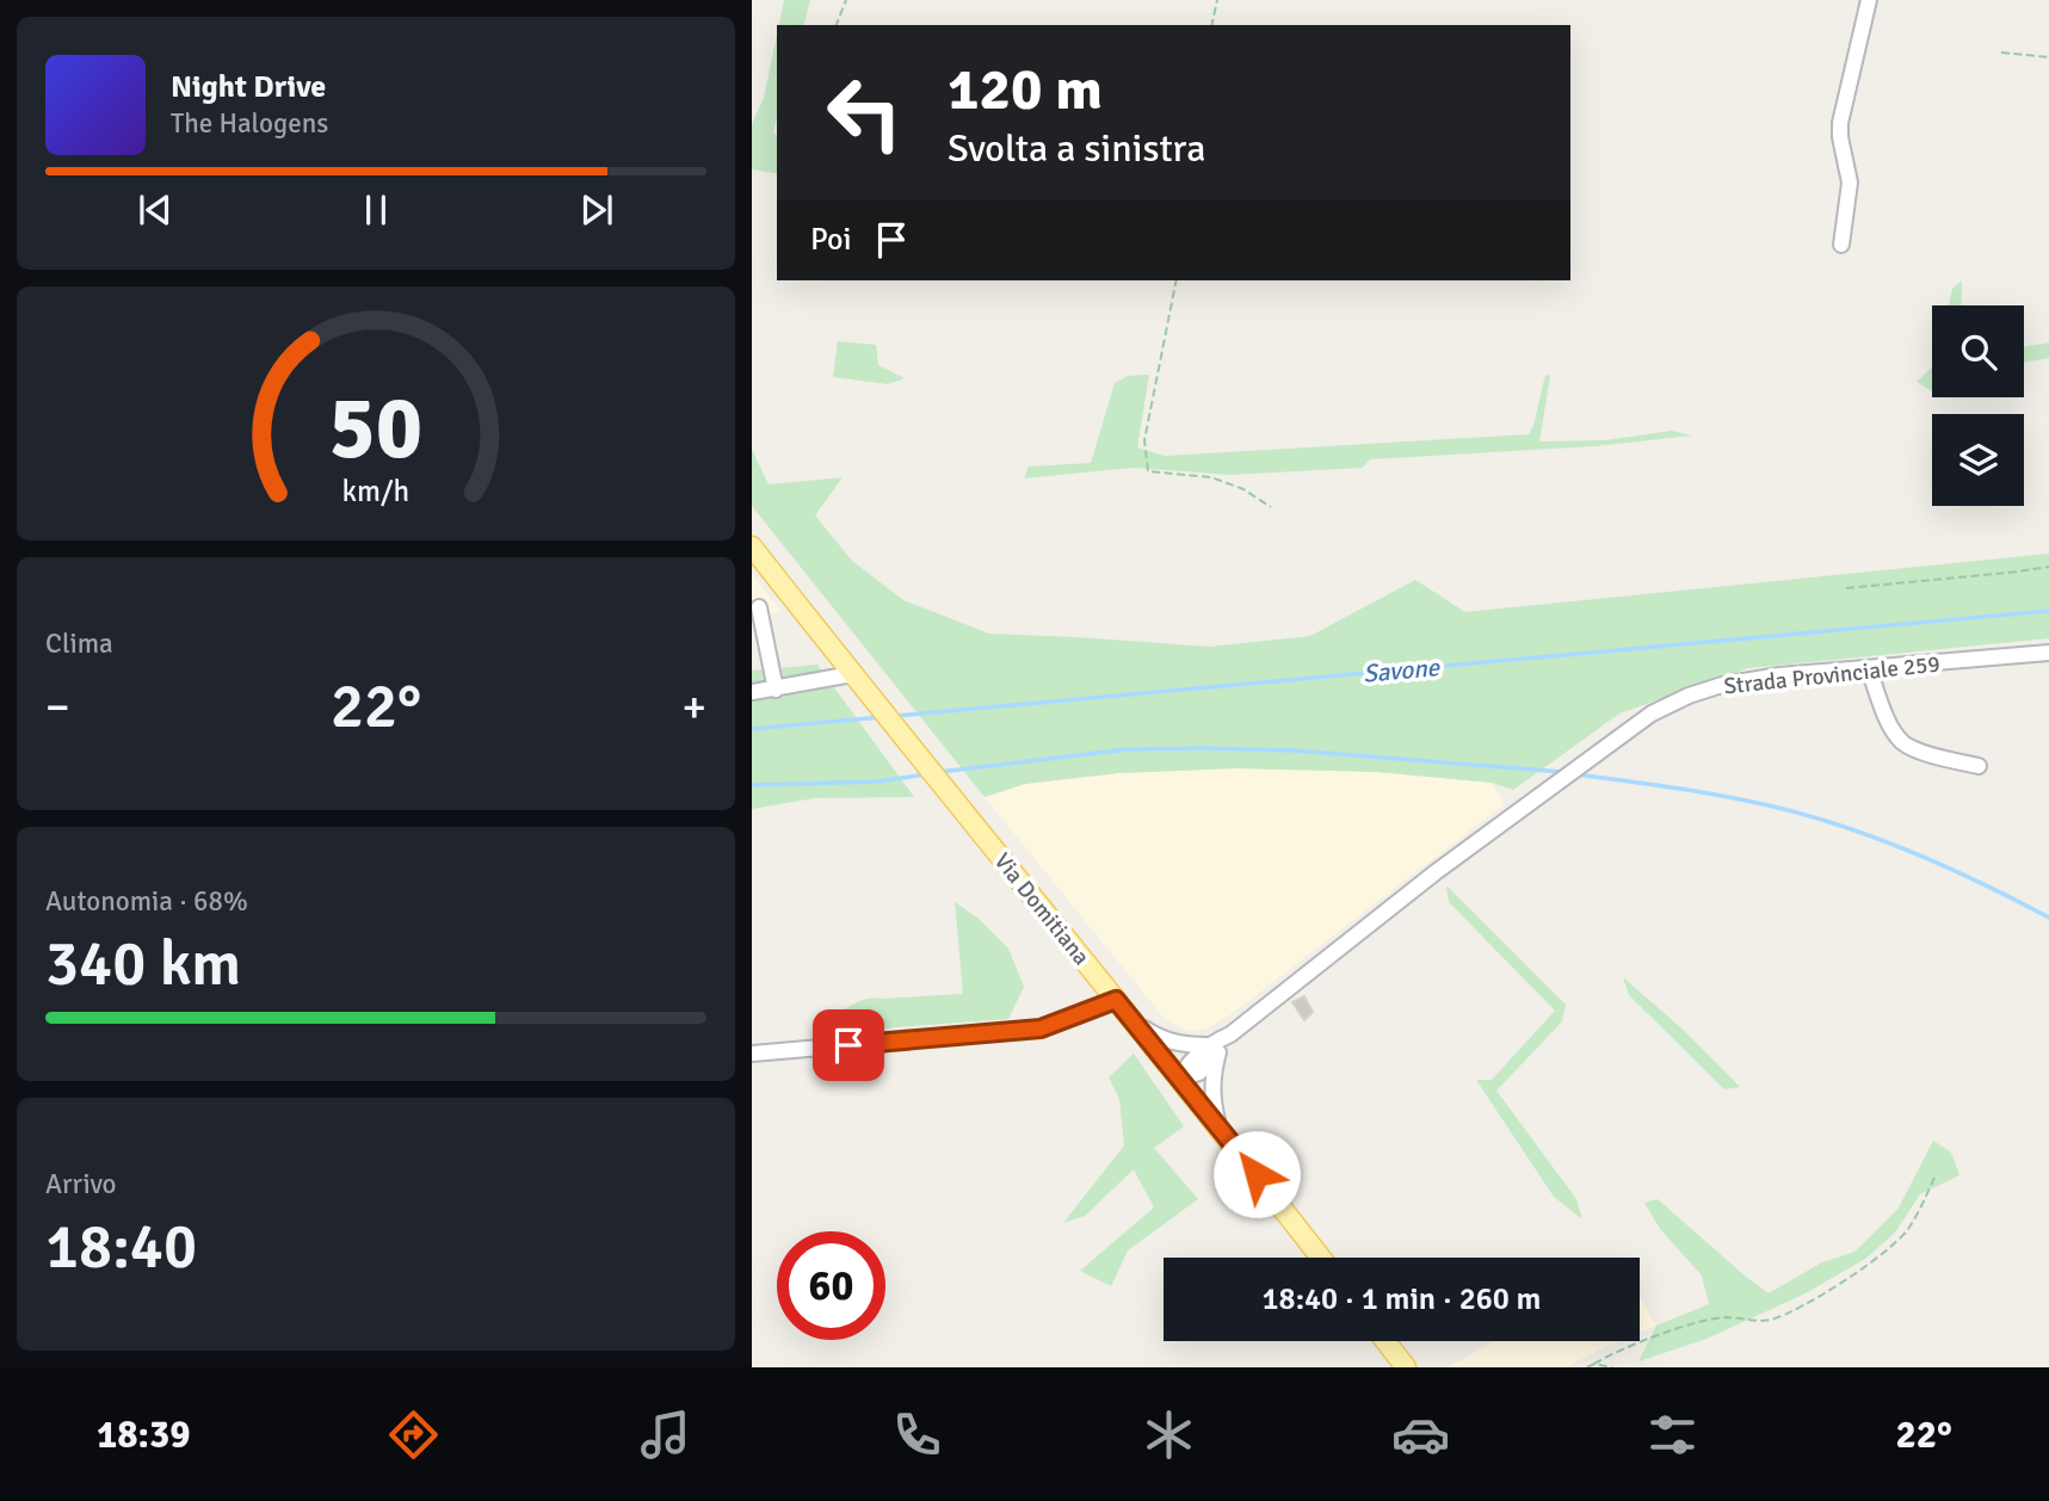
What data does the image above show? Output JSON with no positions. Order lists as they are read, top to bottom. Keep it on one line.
{"streets":{"main road":["Via Domitiana"],"street":["Strada Provinciale 259"]},"water":["Savone"],"page":{"turn":["120 m","Svolta a sinistra"],"song":["Night Drive","The Halogens"],"then":"Poi","tile":["Clima",["Autonomia · 68%","340 km"],["Arrivo","18:40"]],"heat":["−","22°","+"],"limit":"60","trip":"18:40 · 1 min · 260 m","tabs":["18:39","22°"],"gauge":["50","km/h"]}}
